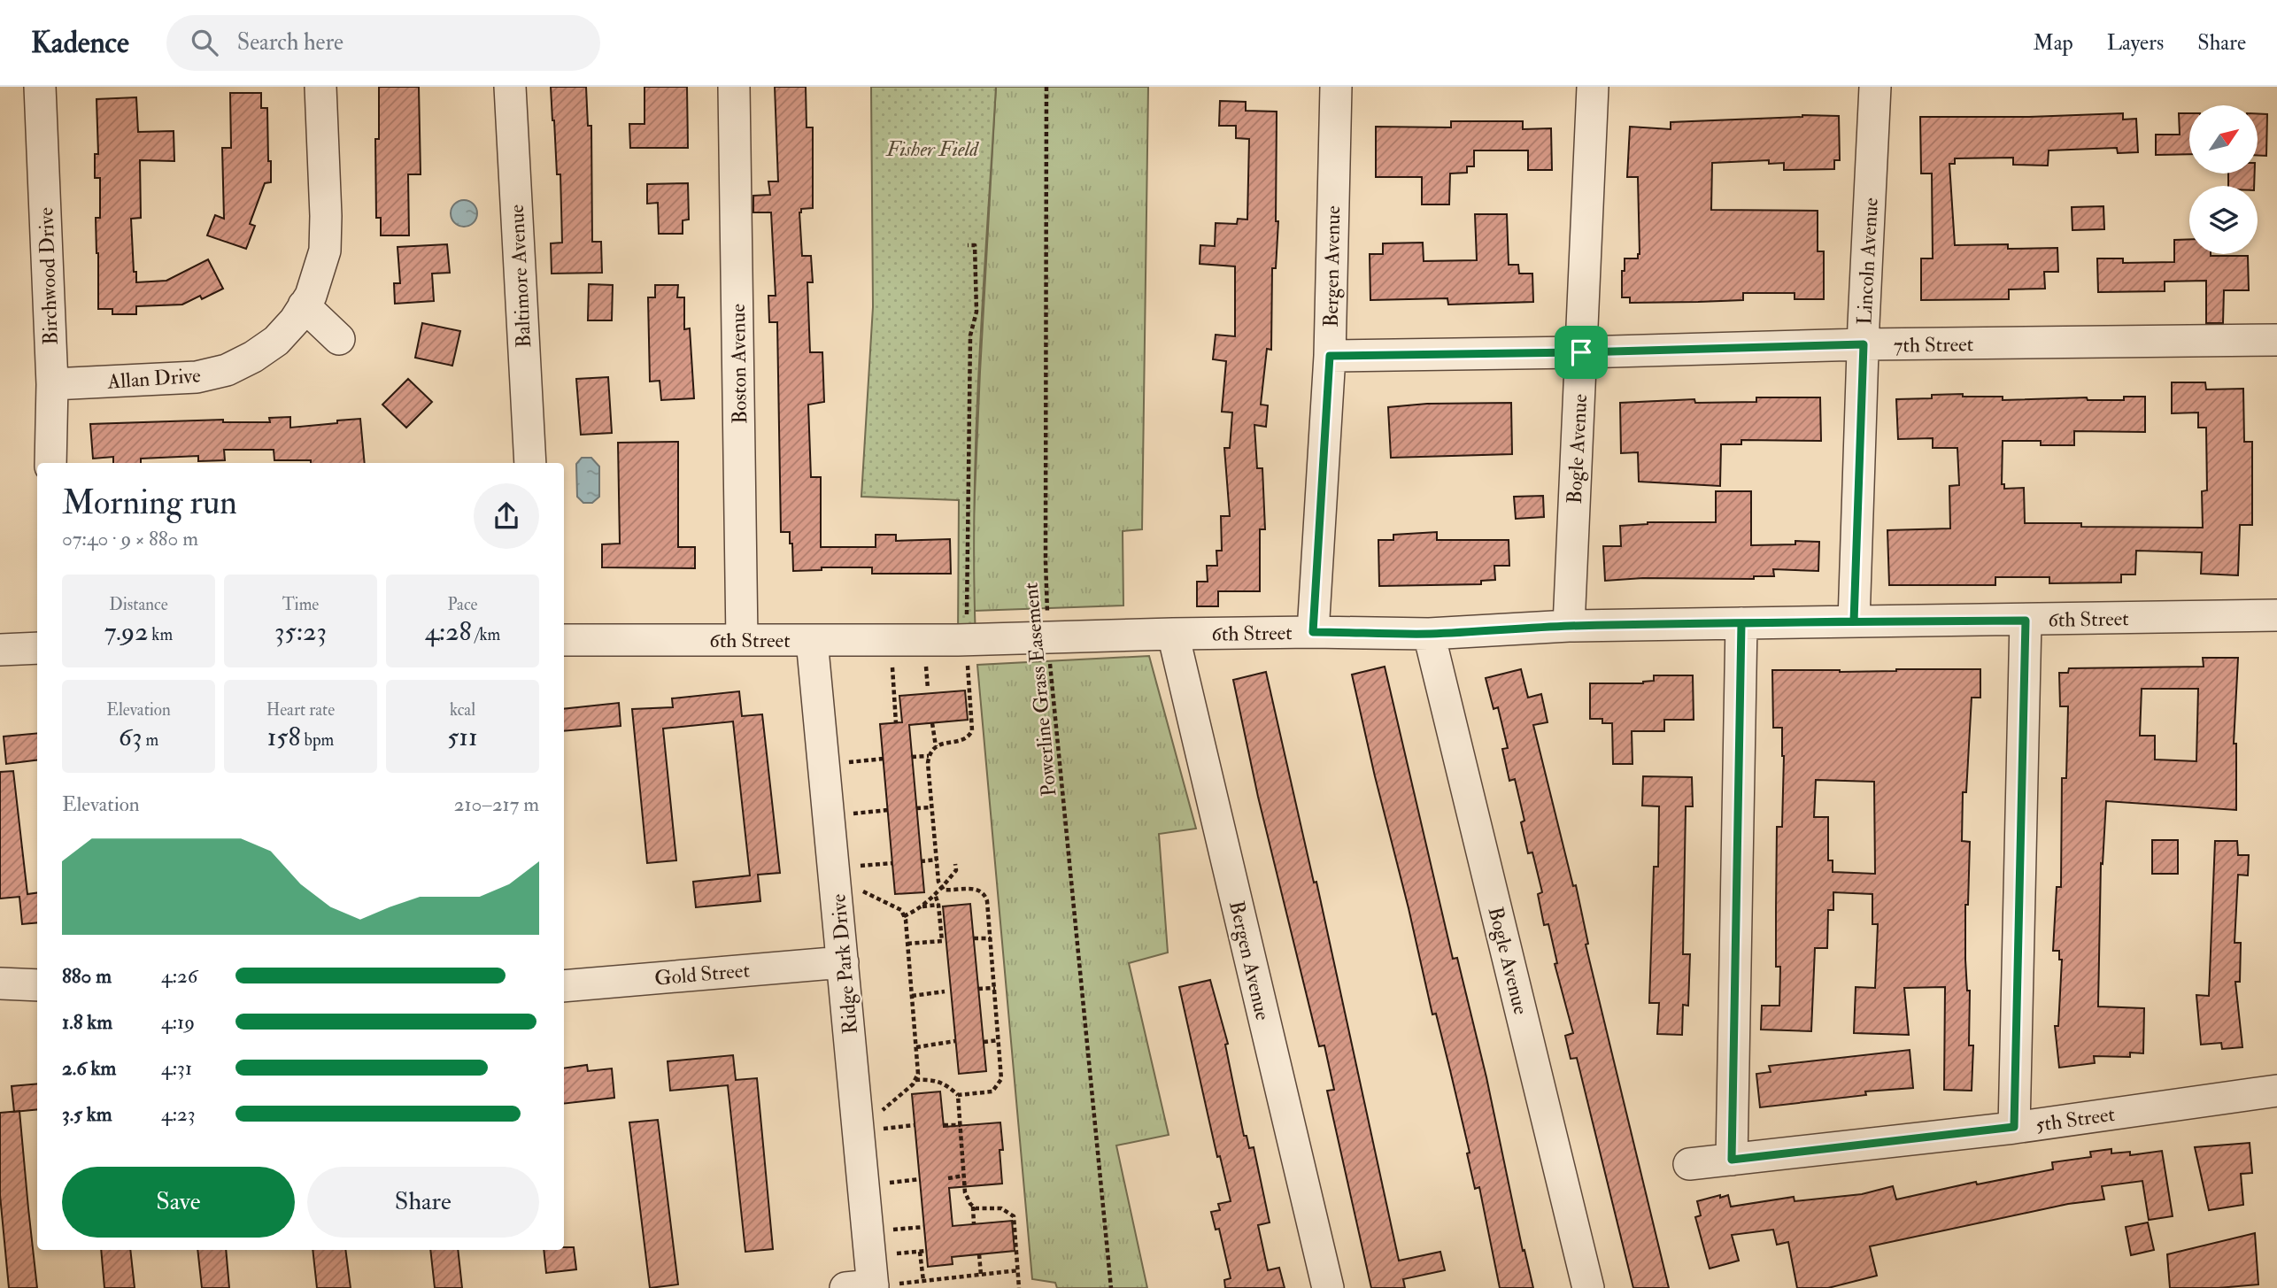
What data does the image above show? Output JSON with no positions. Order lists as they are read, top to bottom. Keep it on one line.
{"streets":{"street":["Lincoln Avenue","Bergen Avenue","Birchwood Drive","Baltimore Avenue","7th Street","Boston Avenue","Allan Drive","Bogle Avenue","6th Street","Ridge Park Drive","Gold Street","5th Street"],"path":["Powerline Grass Easement"]},"crossings":[["Lincoln Avenue","7th Street"],["Lincoln Avenue","6th Street"],["Bergen Avenue","7th Street"],["Bergen Avenue","6th Street"],["Birchwood Drive","Allan Drive"],["7th Street","Bogle Avenue"],["Boston Avenue","6th Street"],["Bogle Avenue","6th Street"],["6th Street","Powerline Grass Easement"],["6th Street","Ridge Park Drive"],["Ridge Park Drive","Gold Street"]],"parks":["Fisher Field"],"north":"top right","page":{"header":"Kadence","search":"Search here","nav":["Map","Layers","Share"],"heading":["Morning run","07:40 · 9 × 880 m"],"stats":[["Distance","7.92 km"],["Time","35:23"],["Pace","4:28 /km"],["Elevation","63 m"],["Heart rate","158 bpm"],["kcal","511"]],"chart":["Elevation","210–217 m"],"list":[{"name":"880 m","note":"4:26"},{"name":"1.8 km","note":"4:19"},{"name":"2.6 km","note":"4:31"},{"name":"3.5 km","note":"4:23"}],"buttons":["Save","Share"]}}
